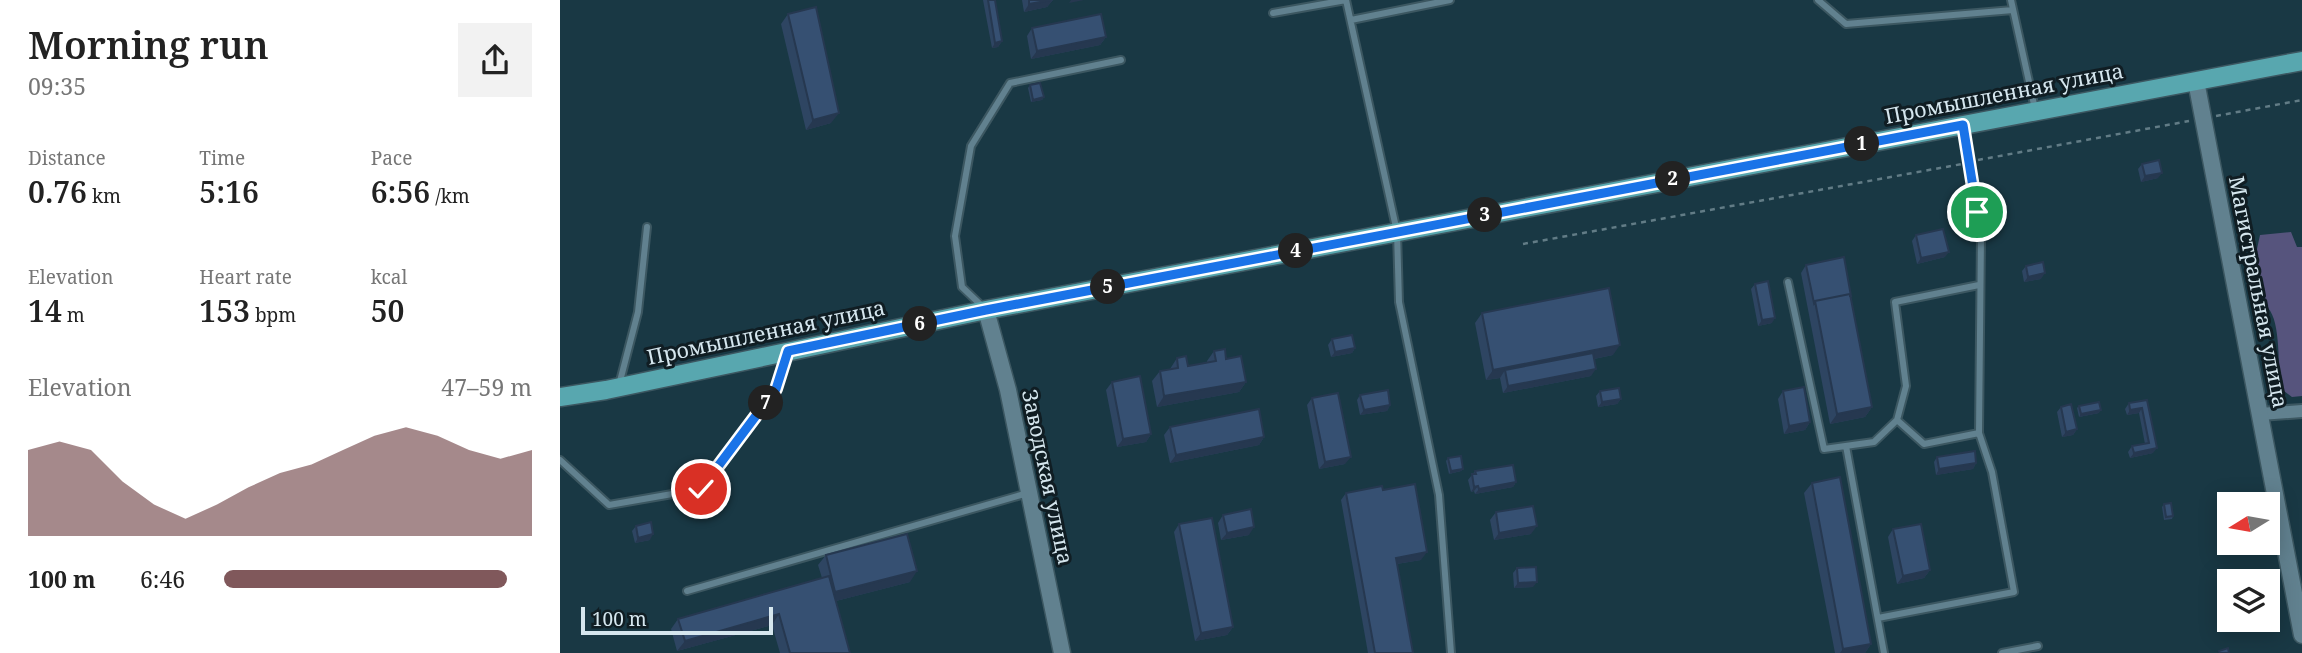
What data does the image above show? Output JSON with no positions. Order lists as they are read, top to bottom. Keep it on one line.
{"streets":{"main road":["Промышленная улица"],"street":["Магистральная улица","Заводская улица"]},"crossings":[["Промышленная улица","Магистральная улица"],["Промышленная улица","Заводская улица"]],"scale_bar":"100 m","north":"left","page":{"heading":["Morning run","09:35"],"stats":[["Distance","0.76 km"],["Time","5:16"],["Pace","6:56 /km"],["Elevation","14 m"],["Heart rate","153 bpm"],["kcal","50"]],"pins":["1","2","3","4","5","6","7"],"chart":["Elevation","47–59 m"],"list":[{"name":"100 m","note":"6:46"}],"scale":"100 m"}}
